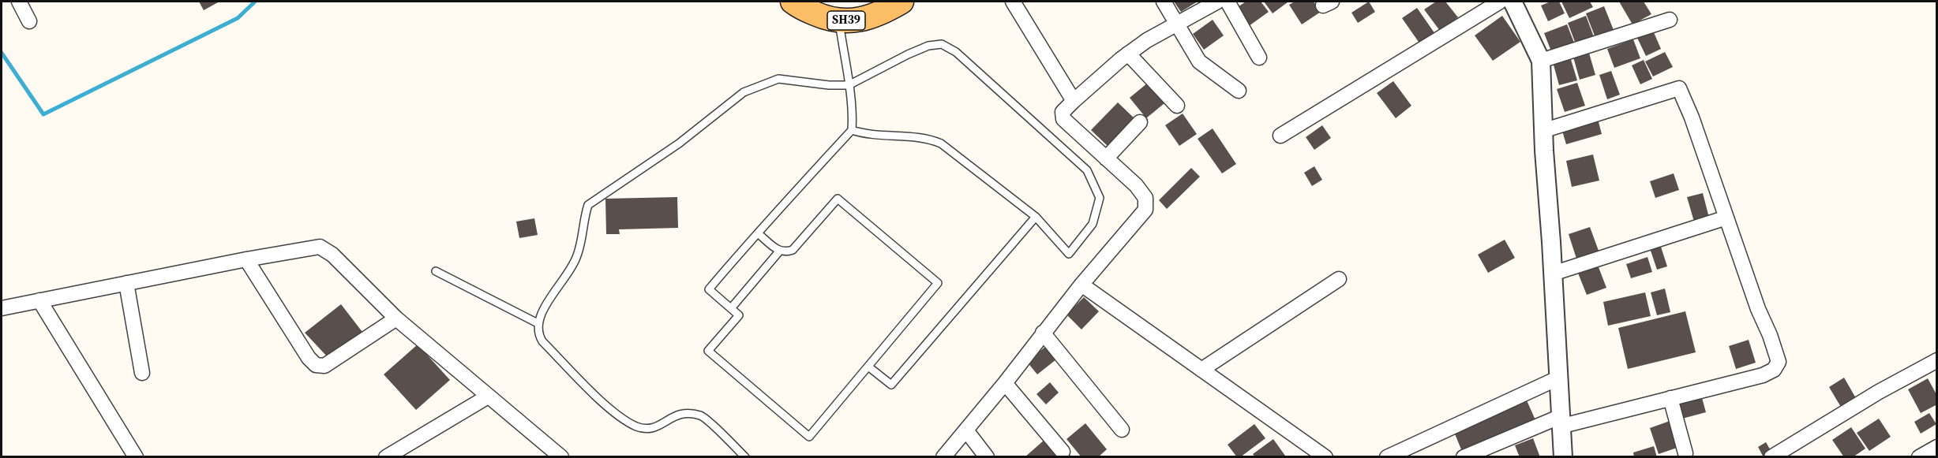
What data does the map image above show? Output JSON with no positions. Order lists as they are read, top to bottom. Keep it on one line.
{"streets":{"main road":["SH39"]}}
